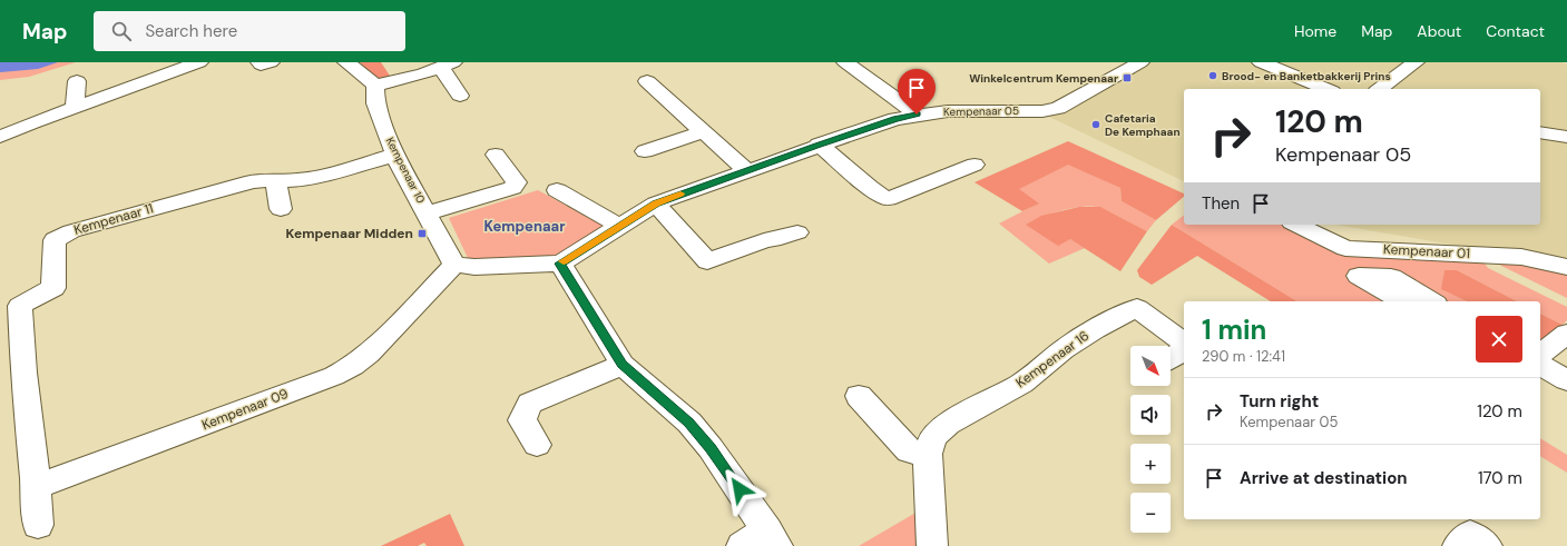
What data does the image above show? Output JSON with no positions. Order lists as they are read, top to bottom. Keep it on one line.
{"streets":{"street":["Kempenaar 05","Kempenaar 10","Kempenaar 11","Kempenaar 01","Kempenaar 16","Kempenaar 09"]},"crossings":[["Kempenaar 10","Kempenaar 11"],["Kempenaar 10","Kempenaar 09"],["Kempenaar 11","Kempenaar 09"]],"districts":["Kempenaar"],"places":{"other":["Brood- en Banketbakkerij Prins","Cafetaria De Kemphaan"],"transit":["Winkelcentrum Kempenaar","Kempenaar Midden"]},"north":"bottom right","page":{"header":"Map","search":"Search here","nav":["Home","Map","About","Contact"],"turn":["120 m","Kempenaar 05"],"then":"Then","heading":["1 min","290 m · 12:41"],"map_buttons":["+","−"],"list":[{"name":"Turn right","note":"Kempenaar 05","value":"120 m"},{"name":"Arrive at destination","value":"170 m"}]}}
